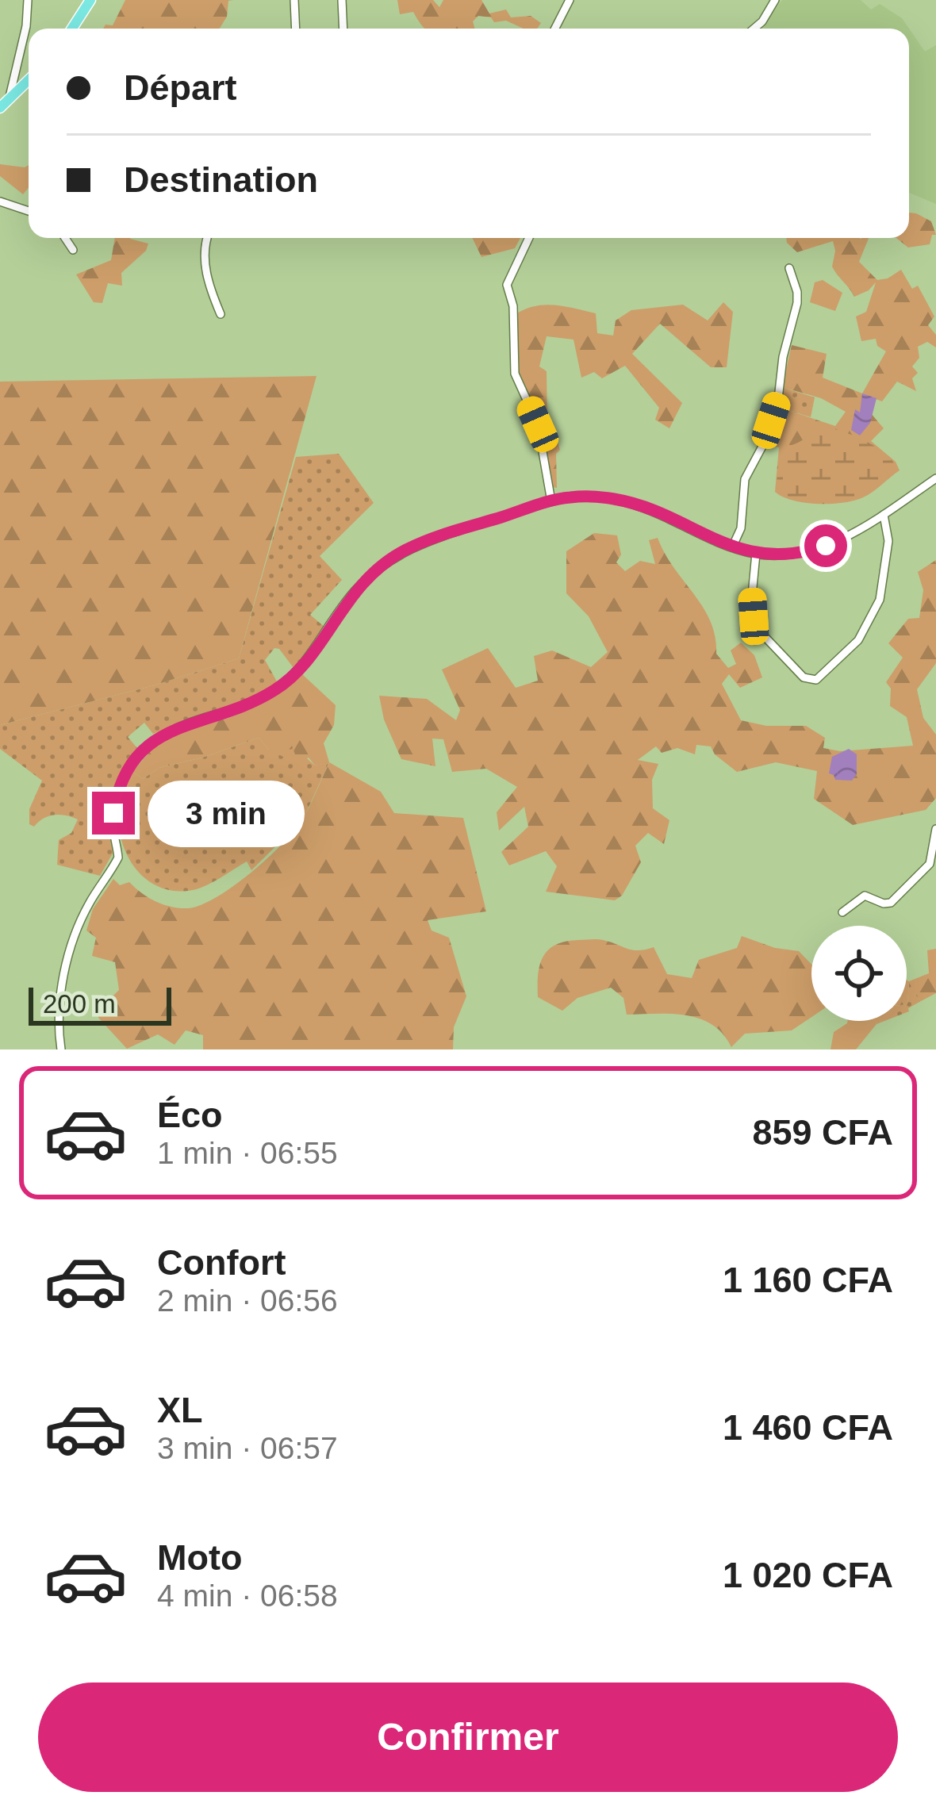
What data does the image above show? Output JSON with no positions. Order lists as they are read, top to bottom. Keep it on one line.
{"scale_bar":"200 m","page":{"banner":["Départ","Destination"],"bubble":"3 min","scale":"200 m","list":[{"name":"Éco","note":"1 min · 06:55","value":"859 CFA"},{"name":"Confort","note":"2 min · 06:56","value":"1 160 CFA"},{"name":"XL","note":"3 min · 06:57","value":"1 460 CFA"},{"name":"Moto","note":"4 min · 06:58","value":"1 020 CFA"}],"buttons":"Confirmer"}}
